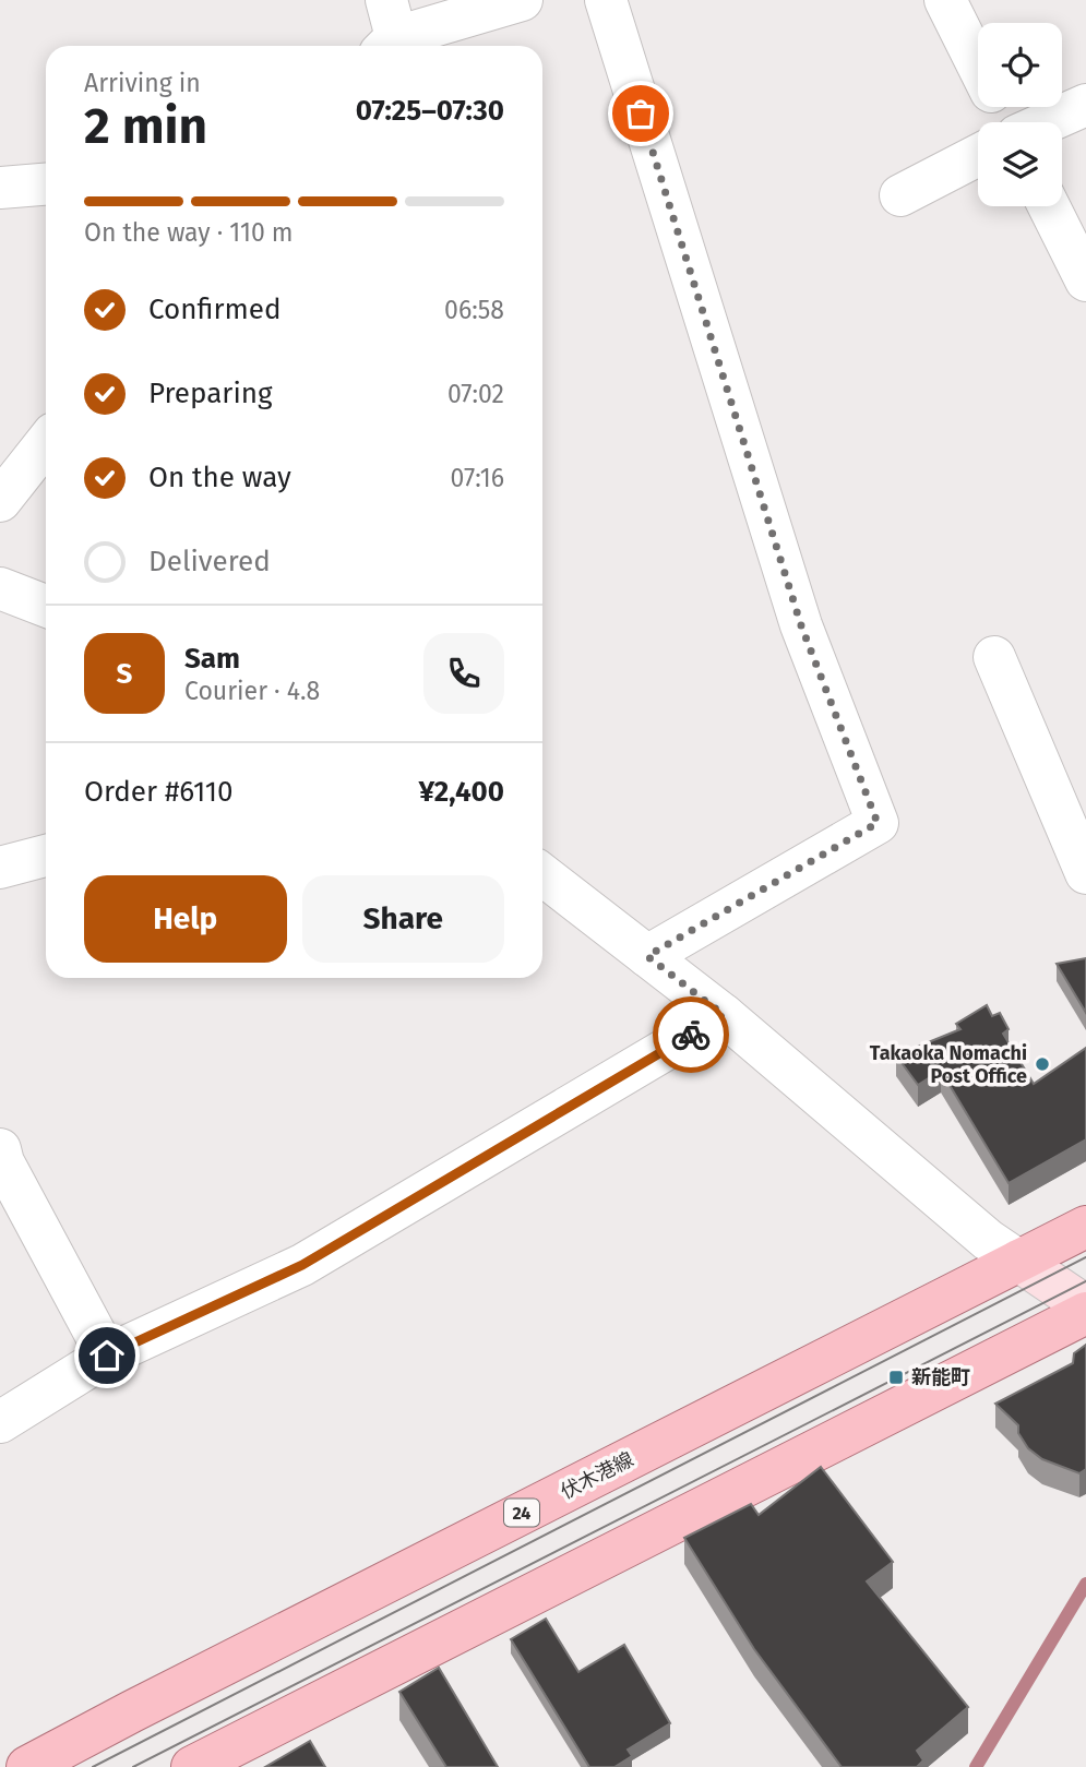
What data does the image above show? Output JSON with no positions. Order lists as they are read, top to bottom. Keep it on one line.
{"streets":{"main road":["伏木港線","24"]},"places":{"other":["Takaoka Nomachi Post Office"],"transit":["新能町"]},"page":{"heading":["2 min","Arriving in","07:25–07:30"],"panel":["Sam","Courier · 4.8","Order #6110","¥2,400"],"bar":"On the way · 110 m","list":[["Confirmed","06:58"],["Preparing","07:02"],["On the way","07:16"],"Delivered"],"round":"S","buttons":["Help","Share"]}}
